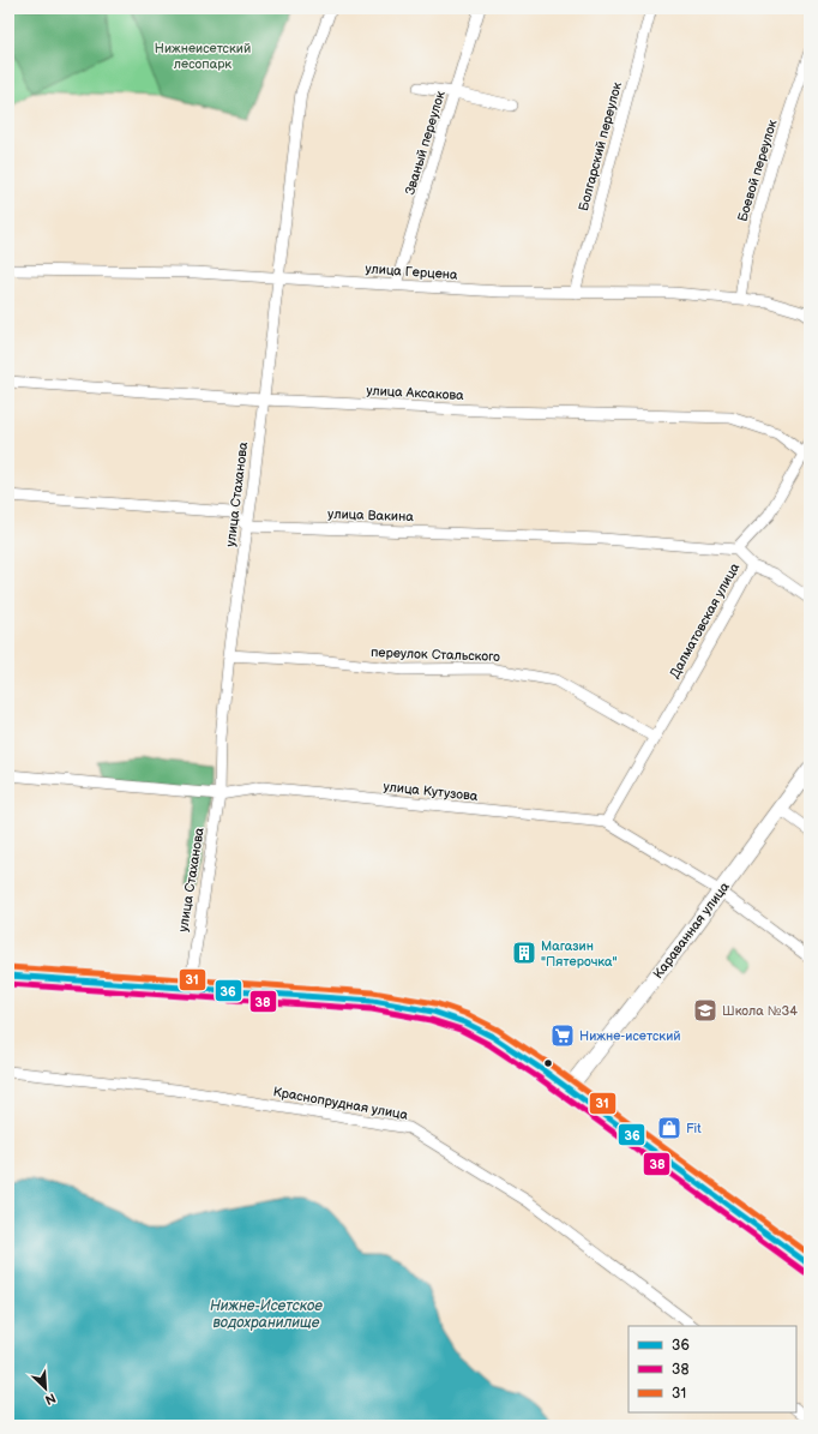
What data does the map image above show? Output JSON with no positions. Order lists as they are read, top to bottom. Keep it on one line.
{"streets":{"street":["Званый переулок","Болгарский переулок","Боевой переулок","улица Герцена","улица Аксакова","улица Стаханова","улица Вакина","Далматовская улица","переулок Стальского","улица Кутузова","Караванная улица","Краснопрудная улица"]},"crossings":[["Званый переулок","улица Герцена"],["Болгарский переулок","улица Герцена"],["Боевой переулок","улица Герцена"],["улица Герцена","улица Стаханова"],["улица Аксакова","улица Стаханова"],["улица Аксакова","Далматовская улица"],["улица Стаханова","улица Вакина"],["улица Стаханова","переулок Стальского"],["улица Стаханова","улица Кутузова"],["улица Вакина","Далматовская улица"],["Далматовская улица","переулок Стальского"],["Далматовская улица","улица Кутузова"],["улица Кутузова","Караванная улица"]],"water":["Нижне-Исетское водохранилище"],"parks":["Нижнеисетский лесопарк"],"places":{"building":["Магазин \"Пятерочка\""],"school or university":["Школа №34"],"supermarket":["Нижне-исетский"],"shop":["Fit"]},"lines":["transit line 31","transit line 36","transit line 38"],"legend":["36","38","31"],"north":"bottom right"}
